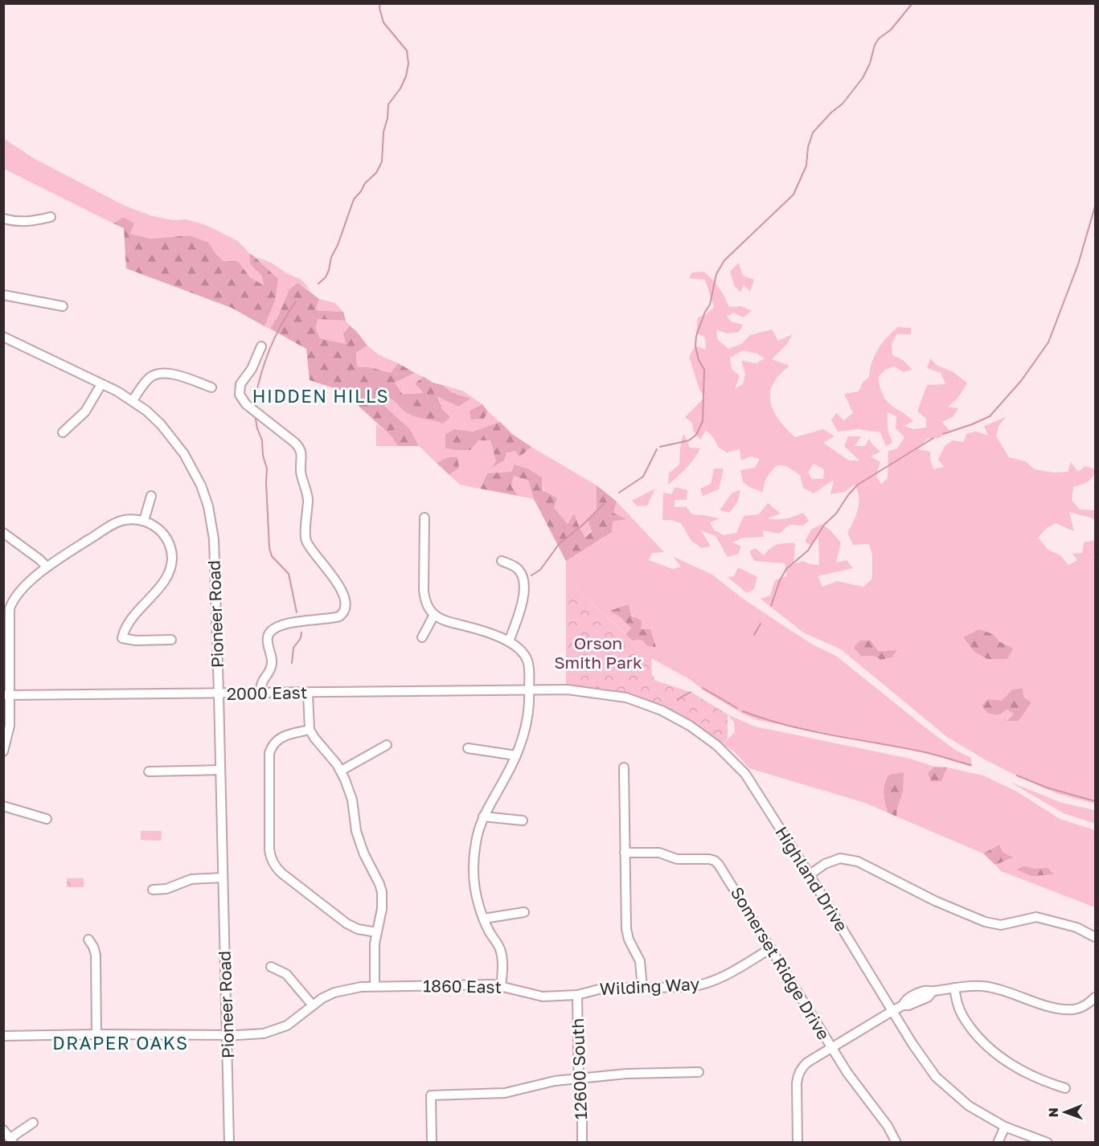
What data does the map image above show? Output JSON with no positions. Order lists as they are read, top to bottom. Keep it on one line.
{"streets":{"street":["Pioneer Road","2000 East","Highland Drive","Somerset Ridge Drive","1860 East","Wilding Way","12600 South"]},"crossings":[["Pioneer Road","2000 East"],["Pioneer Road","1860 East"],["2000 East","Highland Drive"],["Somerset Ridge Drive","Wilding Way"],["1860 East","Wilding Way"],["1860 East","12600 South"],["Wilding Way","12600 South"]],"districts":["HIDDEN HILLS","DRAPER OAKS"],"parks":["Orson Smith Park"],"north":"left"}
